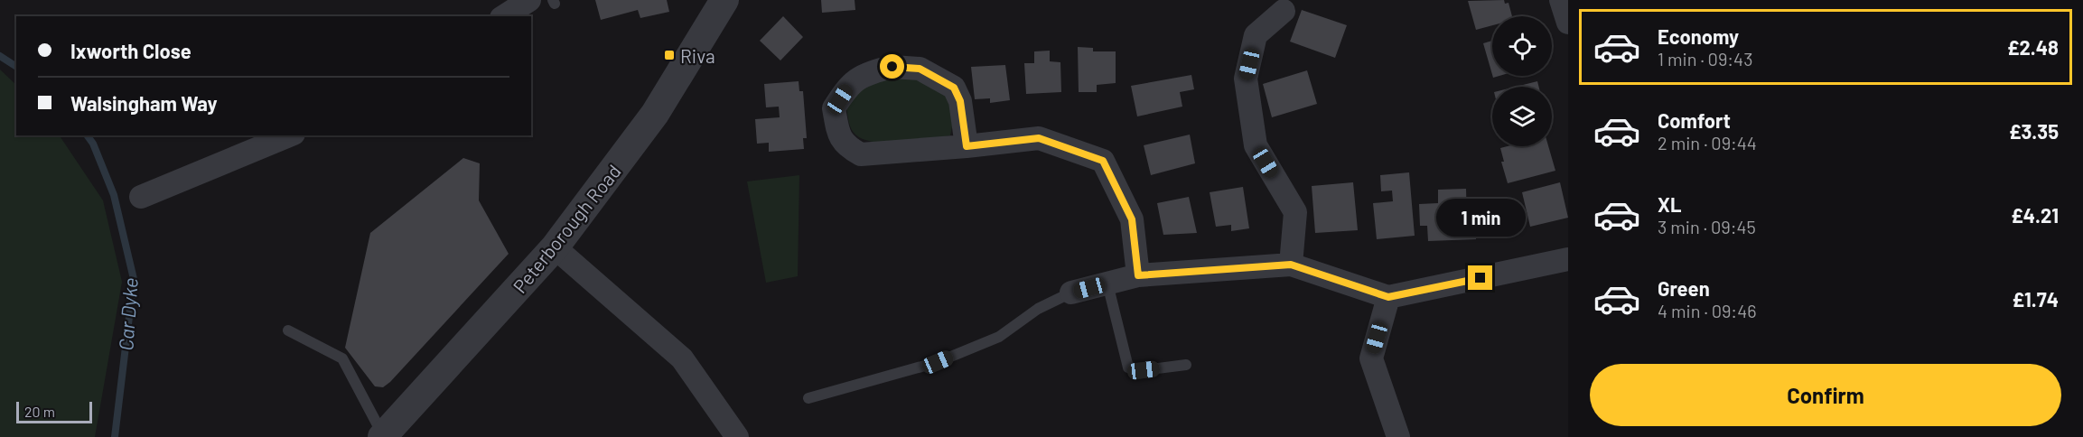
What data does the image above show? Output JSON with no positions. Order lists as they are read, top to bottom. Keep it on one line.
{"streets":{"street":["Peterborough Road"]},"water":["Car Dyke"],"places":{"transit":["Riva"]},"scale_bar":"20 m","page":{"list":[{"name":"Economy","note":"1 min · 09:43","value":"£2.48"},{"name":"Comfort","note":"2 min · 09:44","value":"£3.35"},{"name":"XL","note":"3 min · 09:45","value":"£4.21"},{"name":"Green","note":"4 min · 09:46","value":"£1.74"}],"banner":["Ixworth Close","Walsingham Way"],"bubble":"1 min","buttons":"Confirm","scale":"20 m"}}
